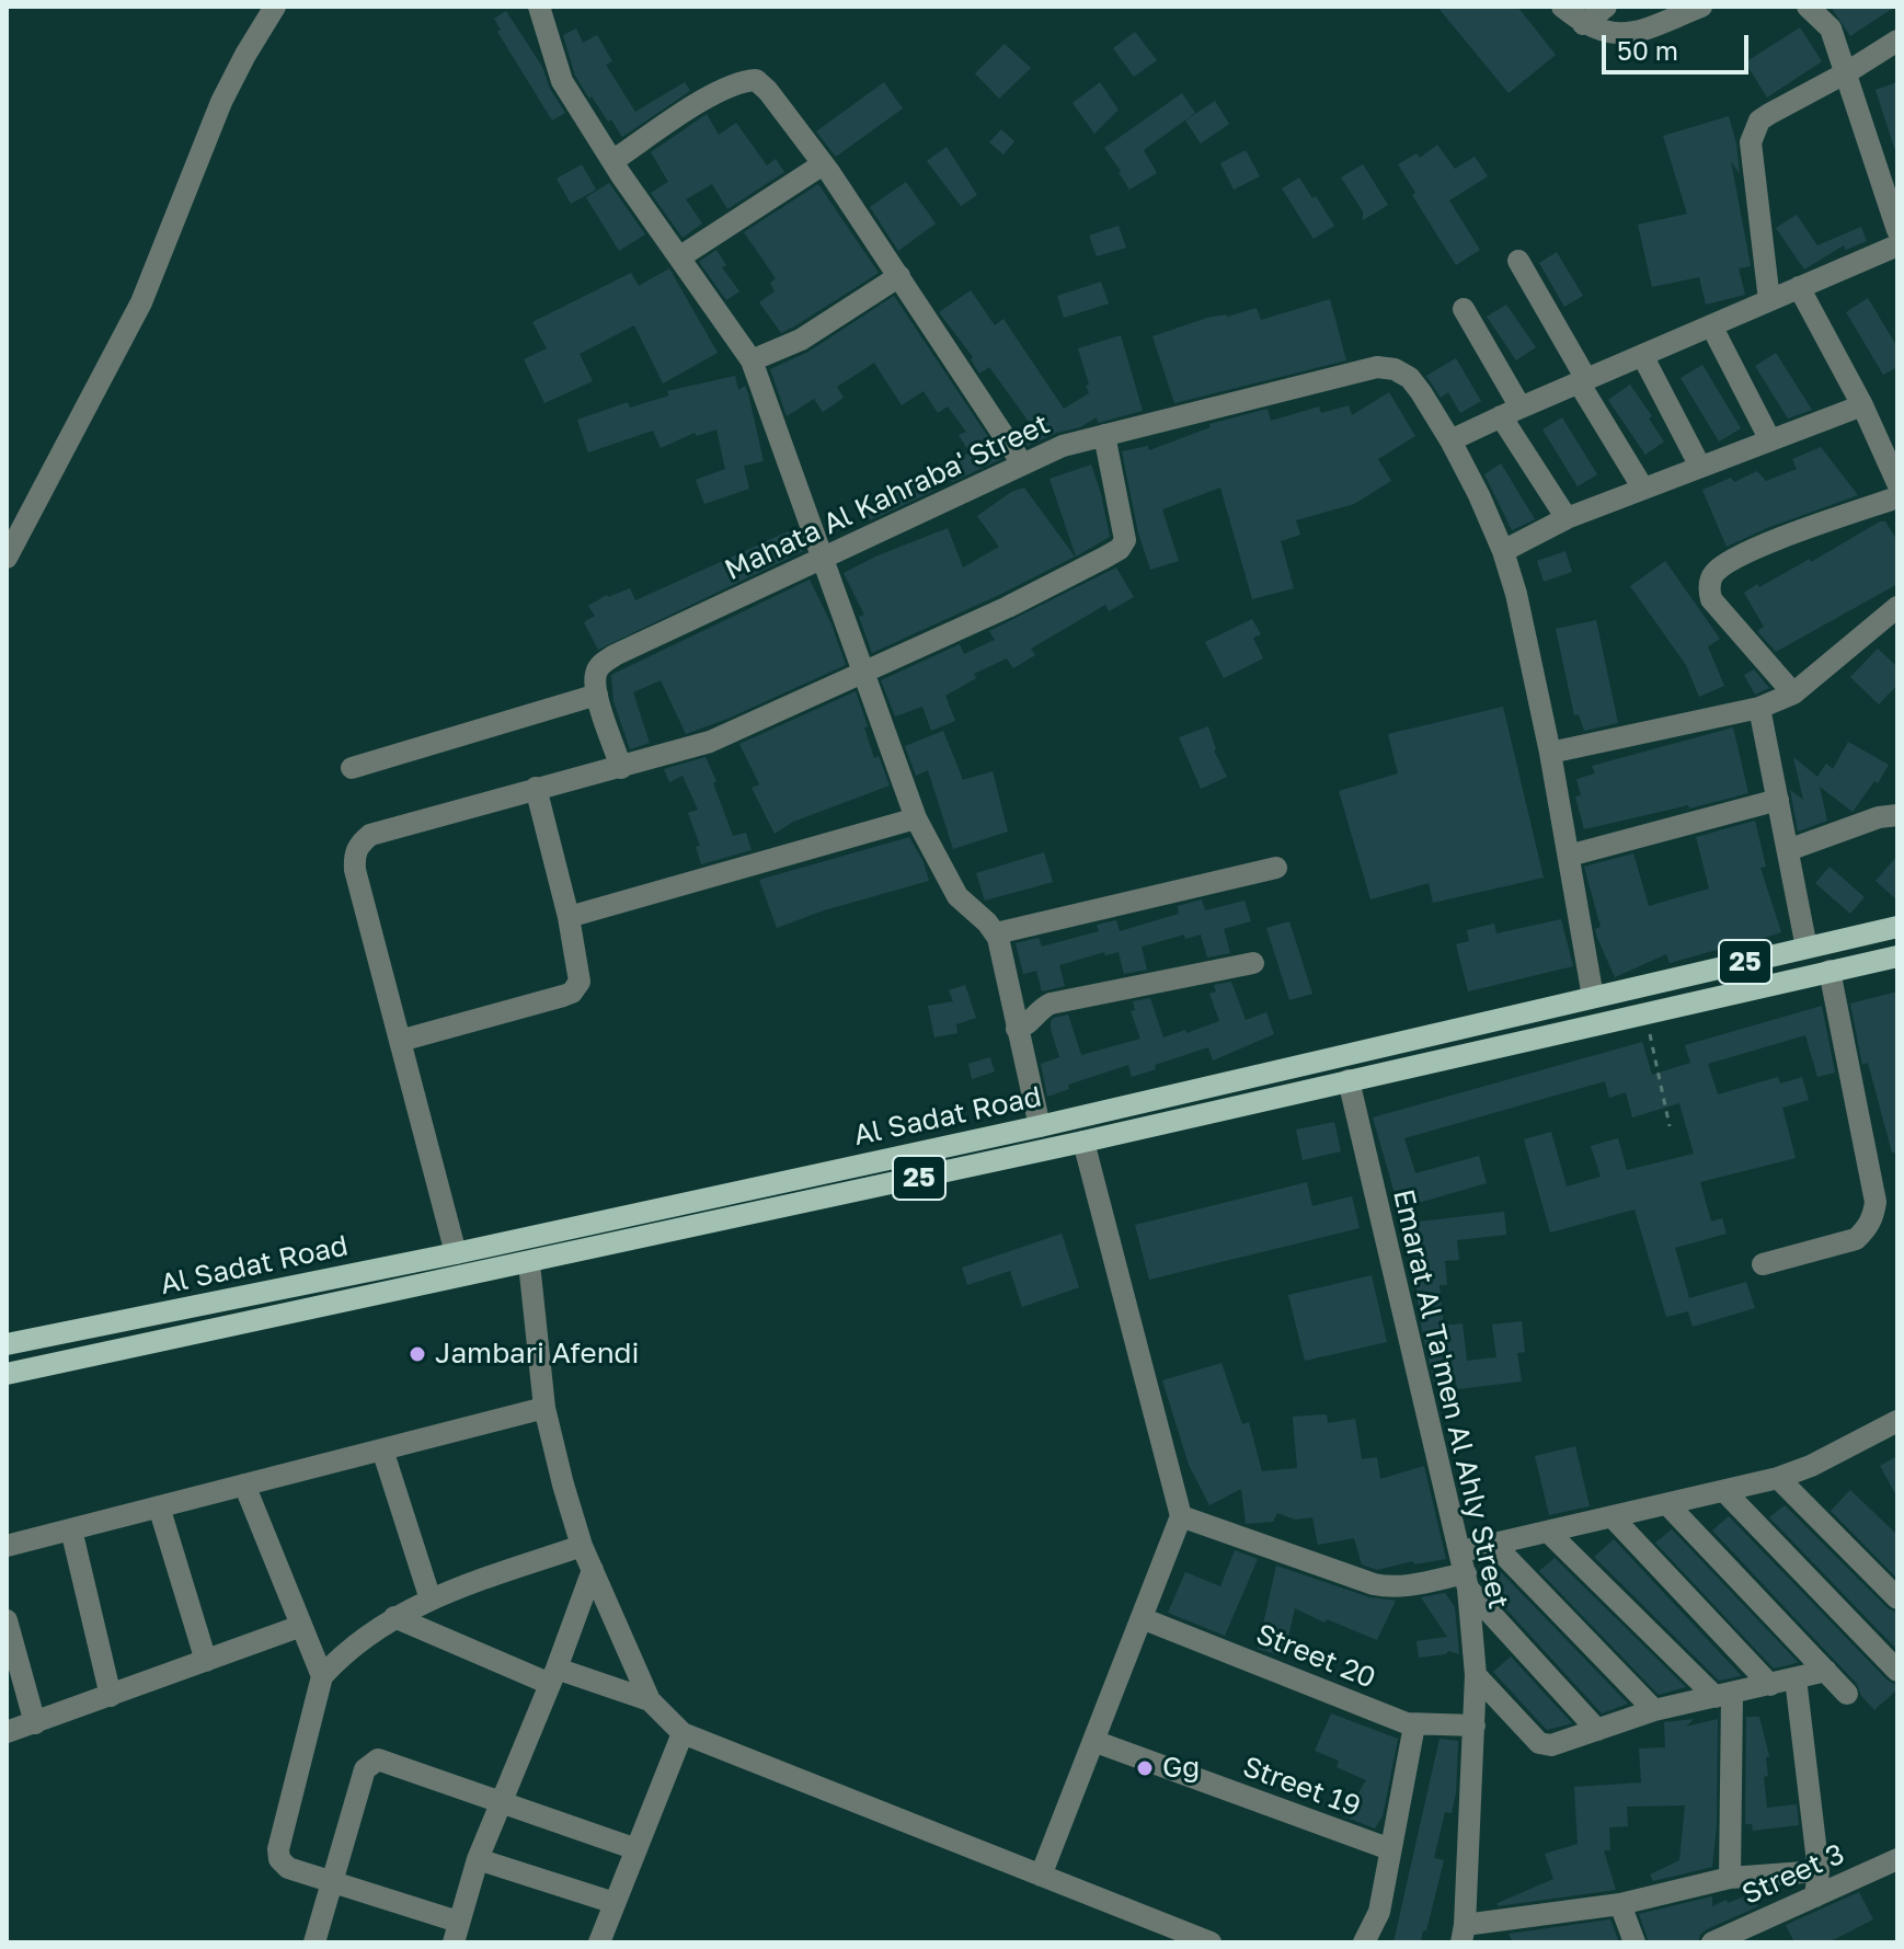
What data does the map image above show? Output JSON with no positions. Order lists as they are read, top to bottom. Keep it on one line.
{"streets":{"main road":["25","Al Sadat Road"],"street":["Mahata Al Kahraba' Street","Emarat Al Ta'men Al Ahly Street","Street 20","Street 19","Street 3"]},"crossings":[["Al Sadat Road","Emarat Al Ta'men Al Ahly Street"],["Emarat Al Ta'men Al Ahly Street","Street 20"]],"places":["Jambari Afendi","Gg"],"scale_bar":"50 m"}
